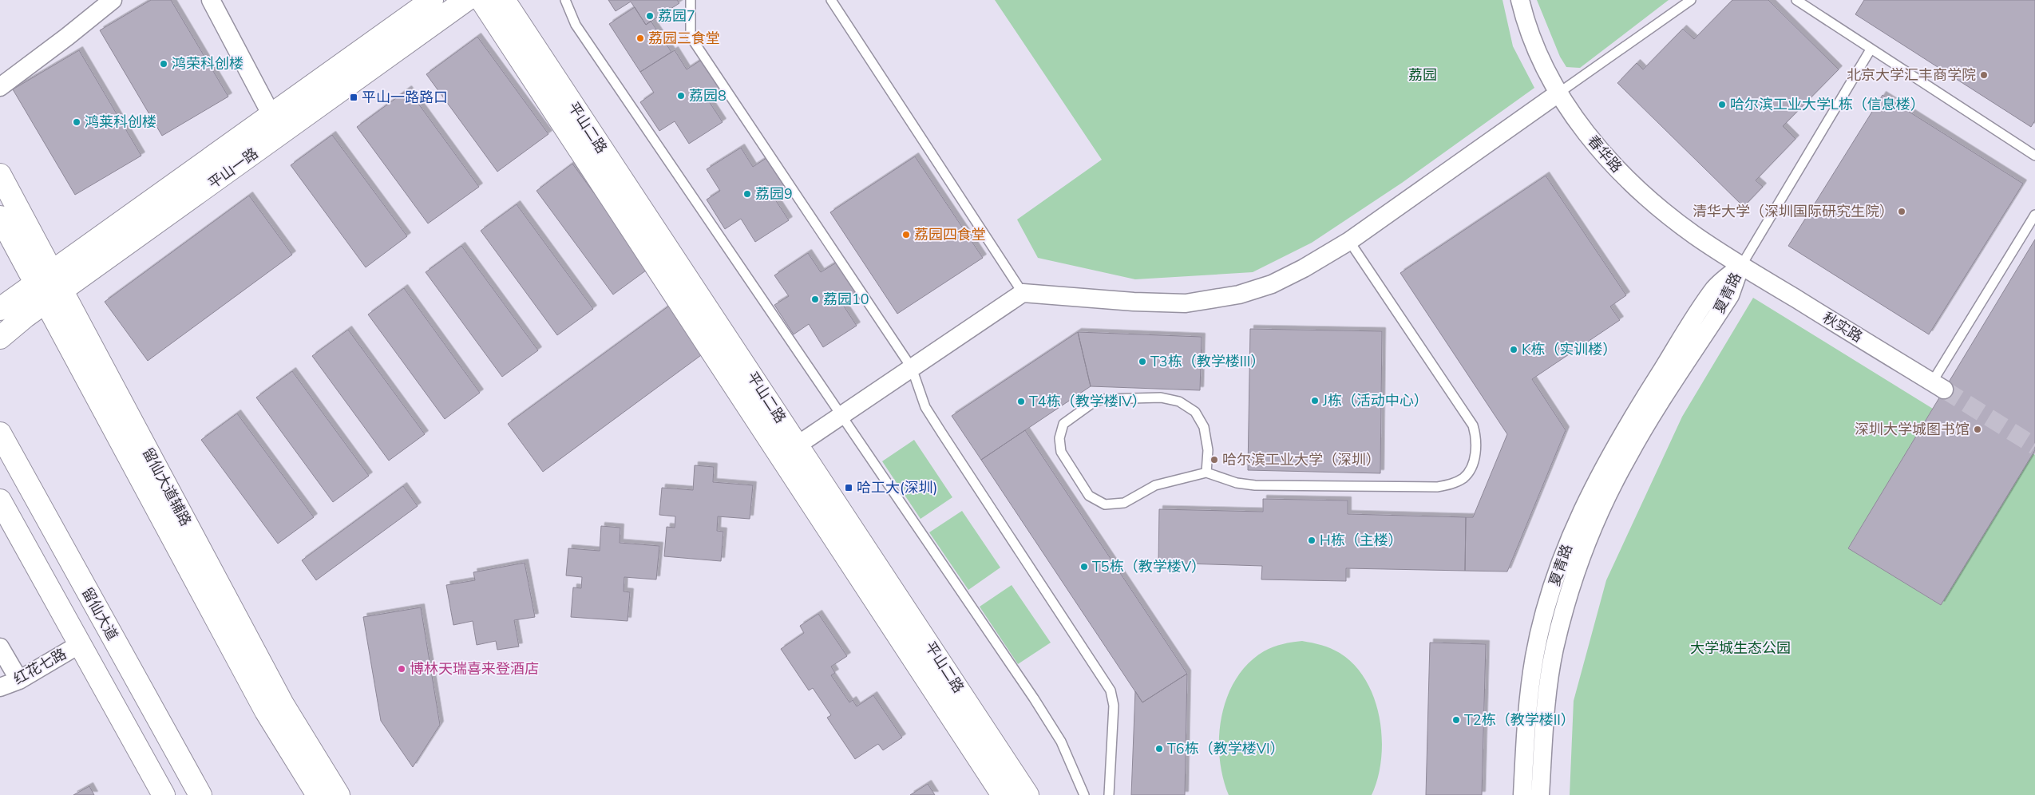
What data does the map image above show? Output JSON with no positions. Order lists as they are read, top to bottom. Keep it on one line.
{"streets":{"street":["平山二路","春华路","平山一路","夏青路","秋实路","留仙大道辅路","留仙大道","红花七路"]},"crossings":[["春华路","夏青路"],["春华路","秋实路"],["平山一路","留仙大道辅路"],["夏青路","秋实路"]],"parks":["荔园","大学城生态公园"],"places":{"other":["荔园7","荔园三食堂","鸿荣科创楼","北京大学汇丰商学院","荔园8","哈尔滨工业大学L栋（信息楼）","鸿莱科创楼","荔园9","清华大学（深圳国际研究生院）","荔园四食堂","荔园10","K栋（实训楼）","T3栋（教学楼III）","J栋（活动中心）","T4栋（教学楼IV）","深圳大学城图书馆","哈尔滨工业大学（深圳）","H栋（主楼）","T5栋（教学楼V）","博林天瑞喜来登酒店","T2栋（教学楼II）","T6栋（教学楼VI）"],"transit":["平山一路路口","哈工大(深圳)"]}}
